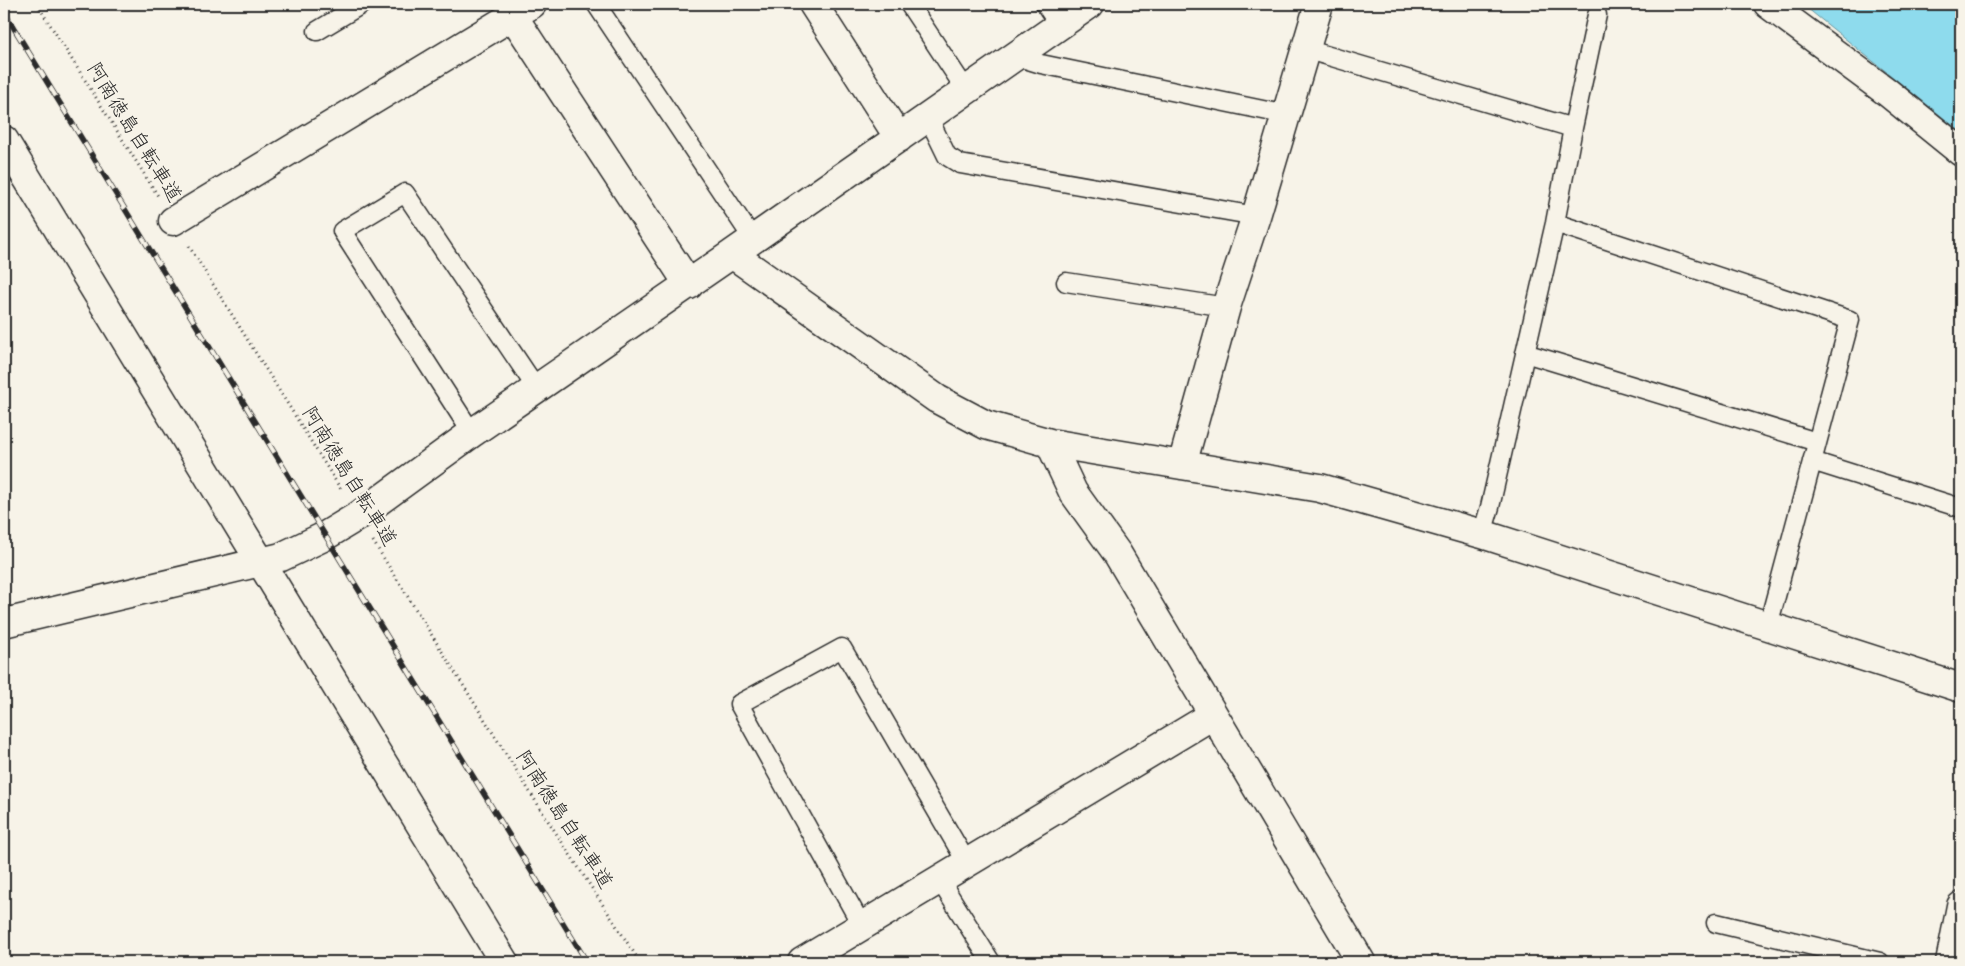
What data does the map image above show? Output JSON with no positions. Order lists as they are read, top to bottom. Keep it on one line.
{"streets":{"path":["阿南徳島自転車道"]}}
